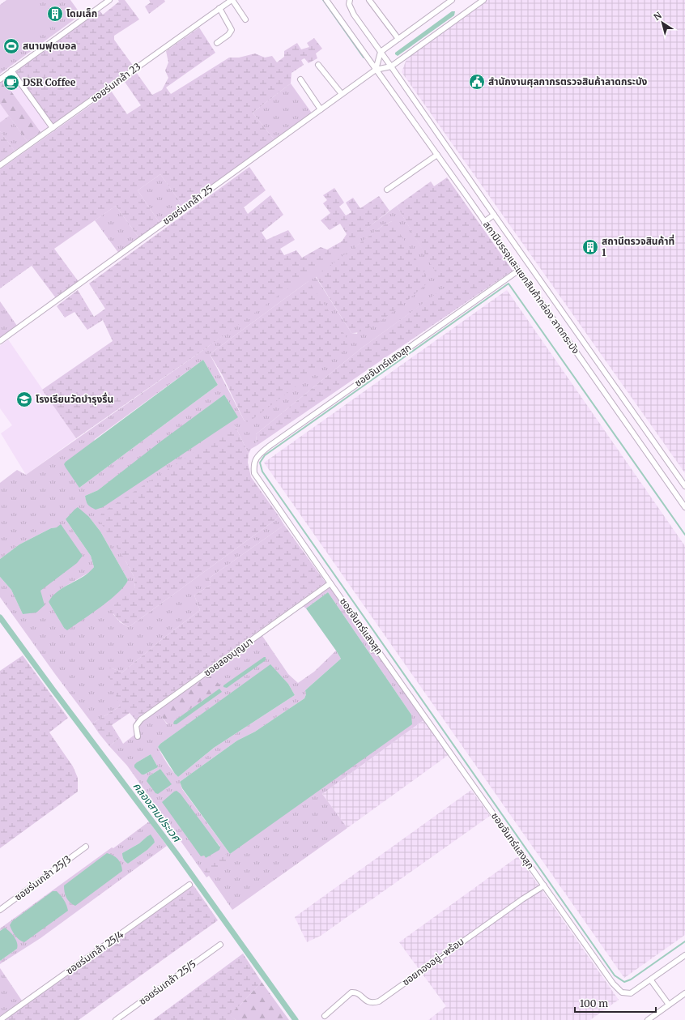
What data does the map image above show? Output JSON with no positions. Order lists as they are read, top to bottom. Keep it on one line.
{"streets":{"street":["ซอยร่มเกล้า 23","ซอยร่มเกล้า 25","สถานีบรรจุและแยกสินค้ากล่อง ลาดกระบัง","ซอยจันทร์แสงสุก","ซอยสองบุญมา","ซอยร่มเกล้า 25/3","ซอยร่มเกล้า 25/4","ซอยทองอยู่-พร้อม","ซอยร่มเกล้า 25/5"]},"crossings":[["ซอยร่มเกล้า 25","สถานีบรรจุและแยกสินค้ากล่อง ลาดกระบัง"],["สถานีบรรจุและแยกสินค้ากล่อง ลาดกระบัง","ซอยจันทร์แสงสุก"],["ซอยจันทร์แสงสุก","ซอยสองบุญมา"],["ซอยจันทร์แสงสุก","ซอยทองอยู่-พร้อม"]],"water":["คลองสามประเวศ"],"places":{"building":["โดมเล็ก","สถานีตรวจสินค้าที่ 1"],"sports":["สนามฟุตบอล"],"public building":["สำนักงานศุลกากรตรวจสินค้าลาดกระบัง"],"cafe":["DSR Coffee"],"school or university":["โรงเรียนวัดบำรุงรื่น"]},"scale_bar":"100 m","north":"top left"}
